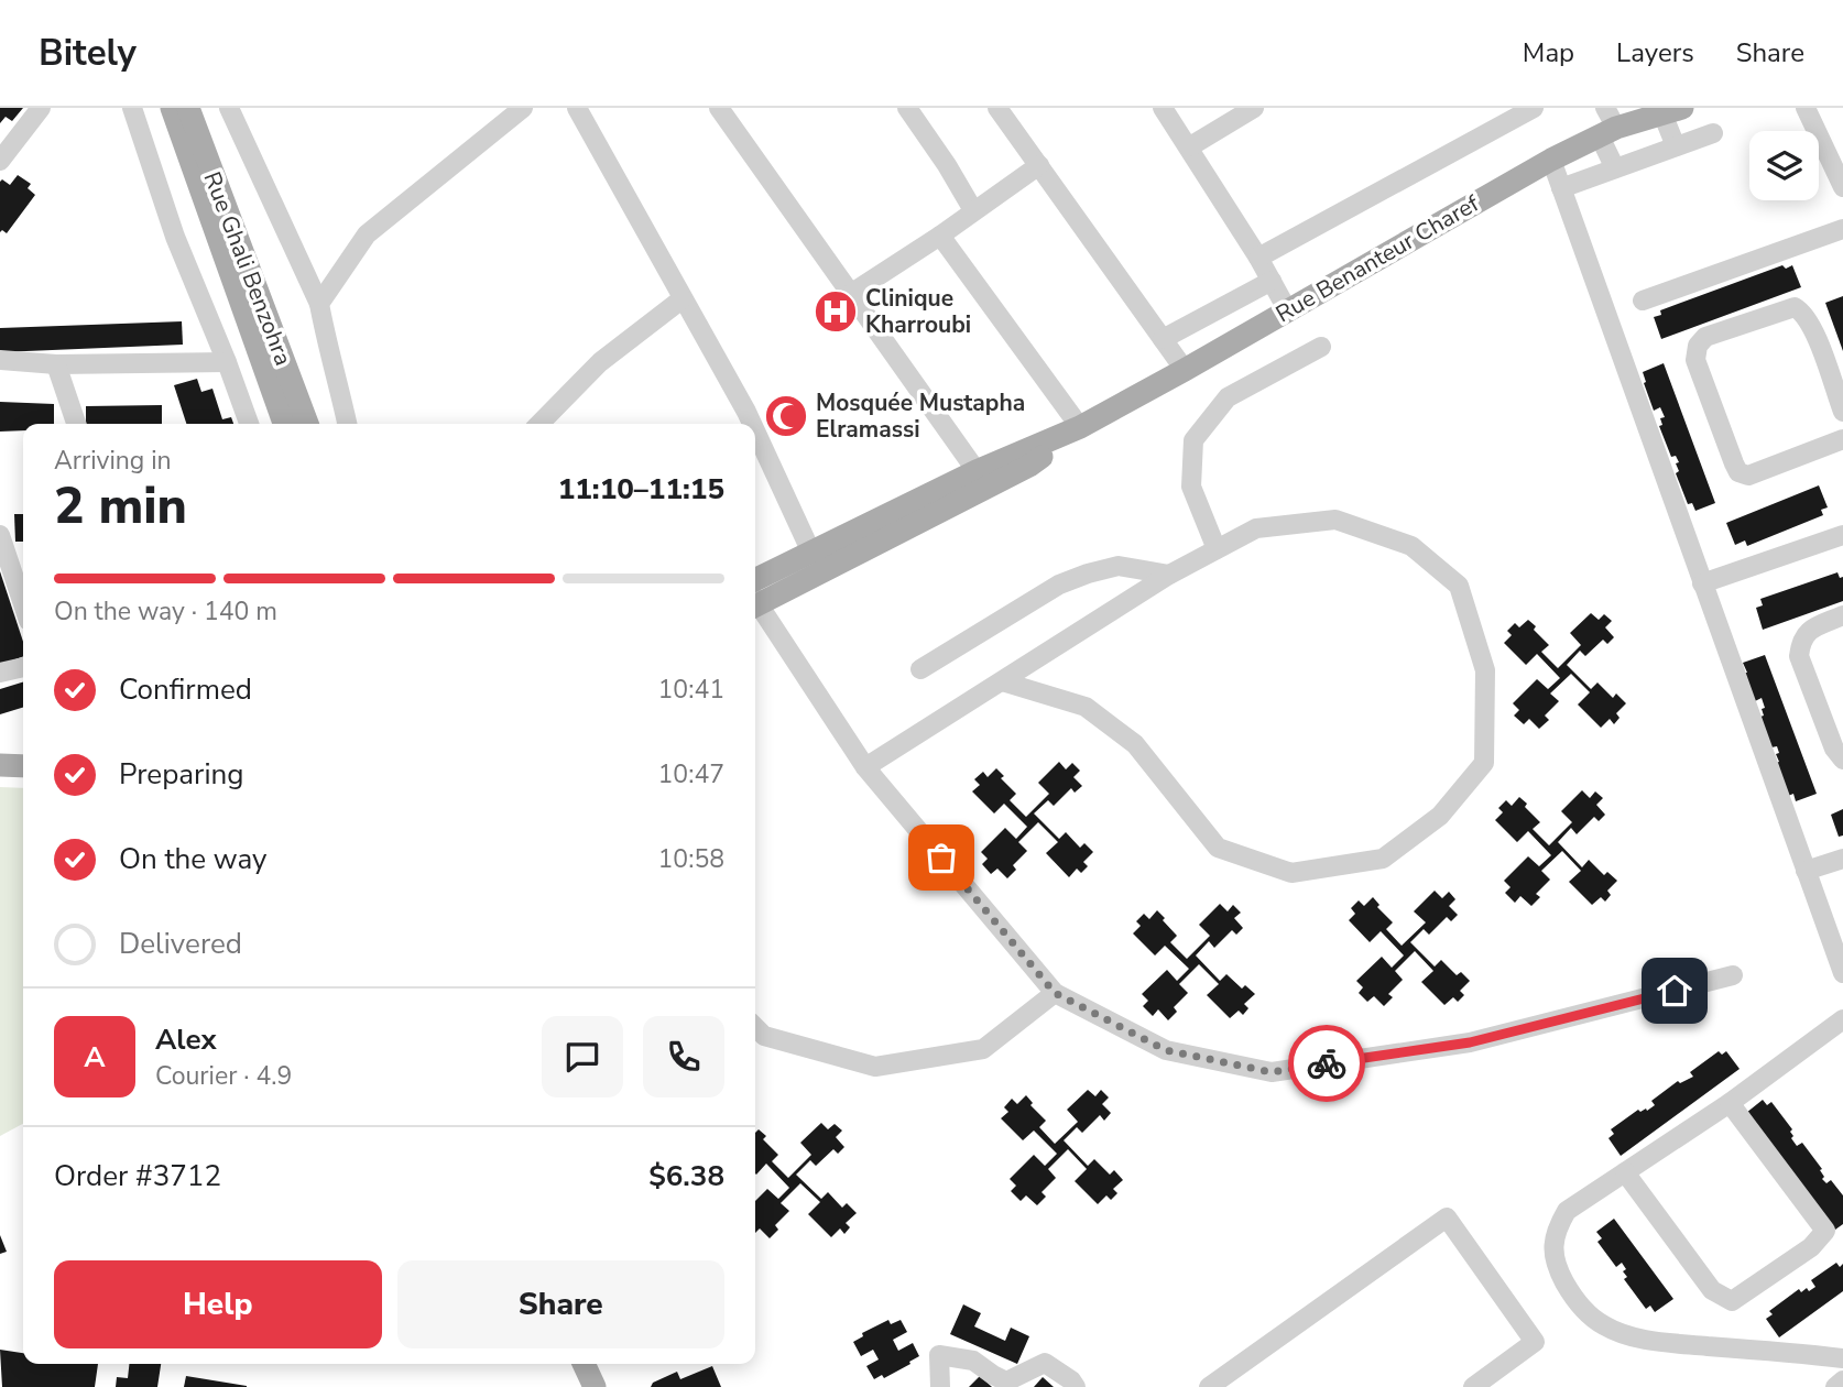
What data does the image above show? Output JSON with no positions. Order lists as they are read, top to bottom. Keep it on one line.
{"streets":{"main road":["Rue Benanteur Charef","Rue Ghali Benzohra"]},"places":{"hospital":["Clinique Kharroubi"],"mosque":["Mosquée Mustapha Elramassi"]},"page":{"header":"Bitely","nav":["Map","Layers","Share"],"heading":["2 min","Arriving in","11:10–11:15"],"panel":["Alex","Courier · 4.9","Order #3712","$6.38"],"bar":"On the way · 140 m","list":[["Confirmed","10:41"],["Preparing","10:47"],["On the way","10:58"],"Delivered"],"round":"A","buttons":["Help","Share"]}}
